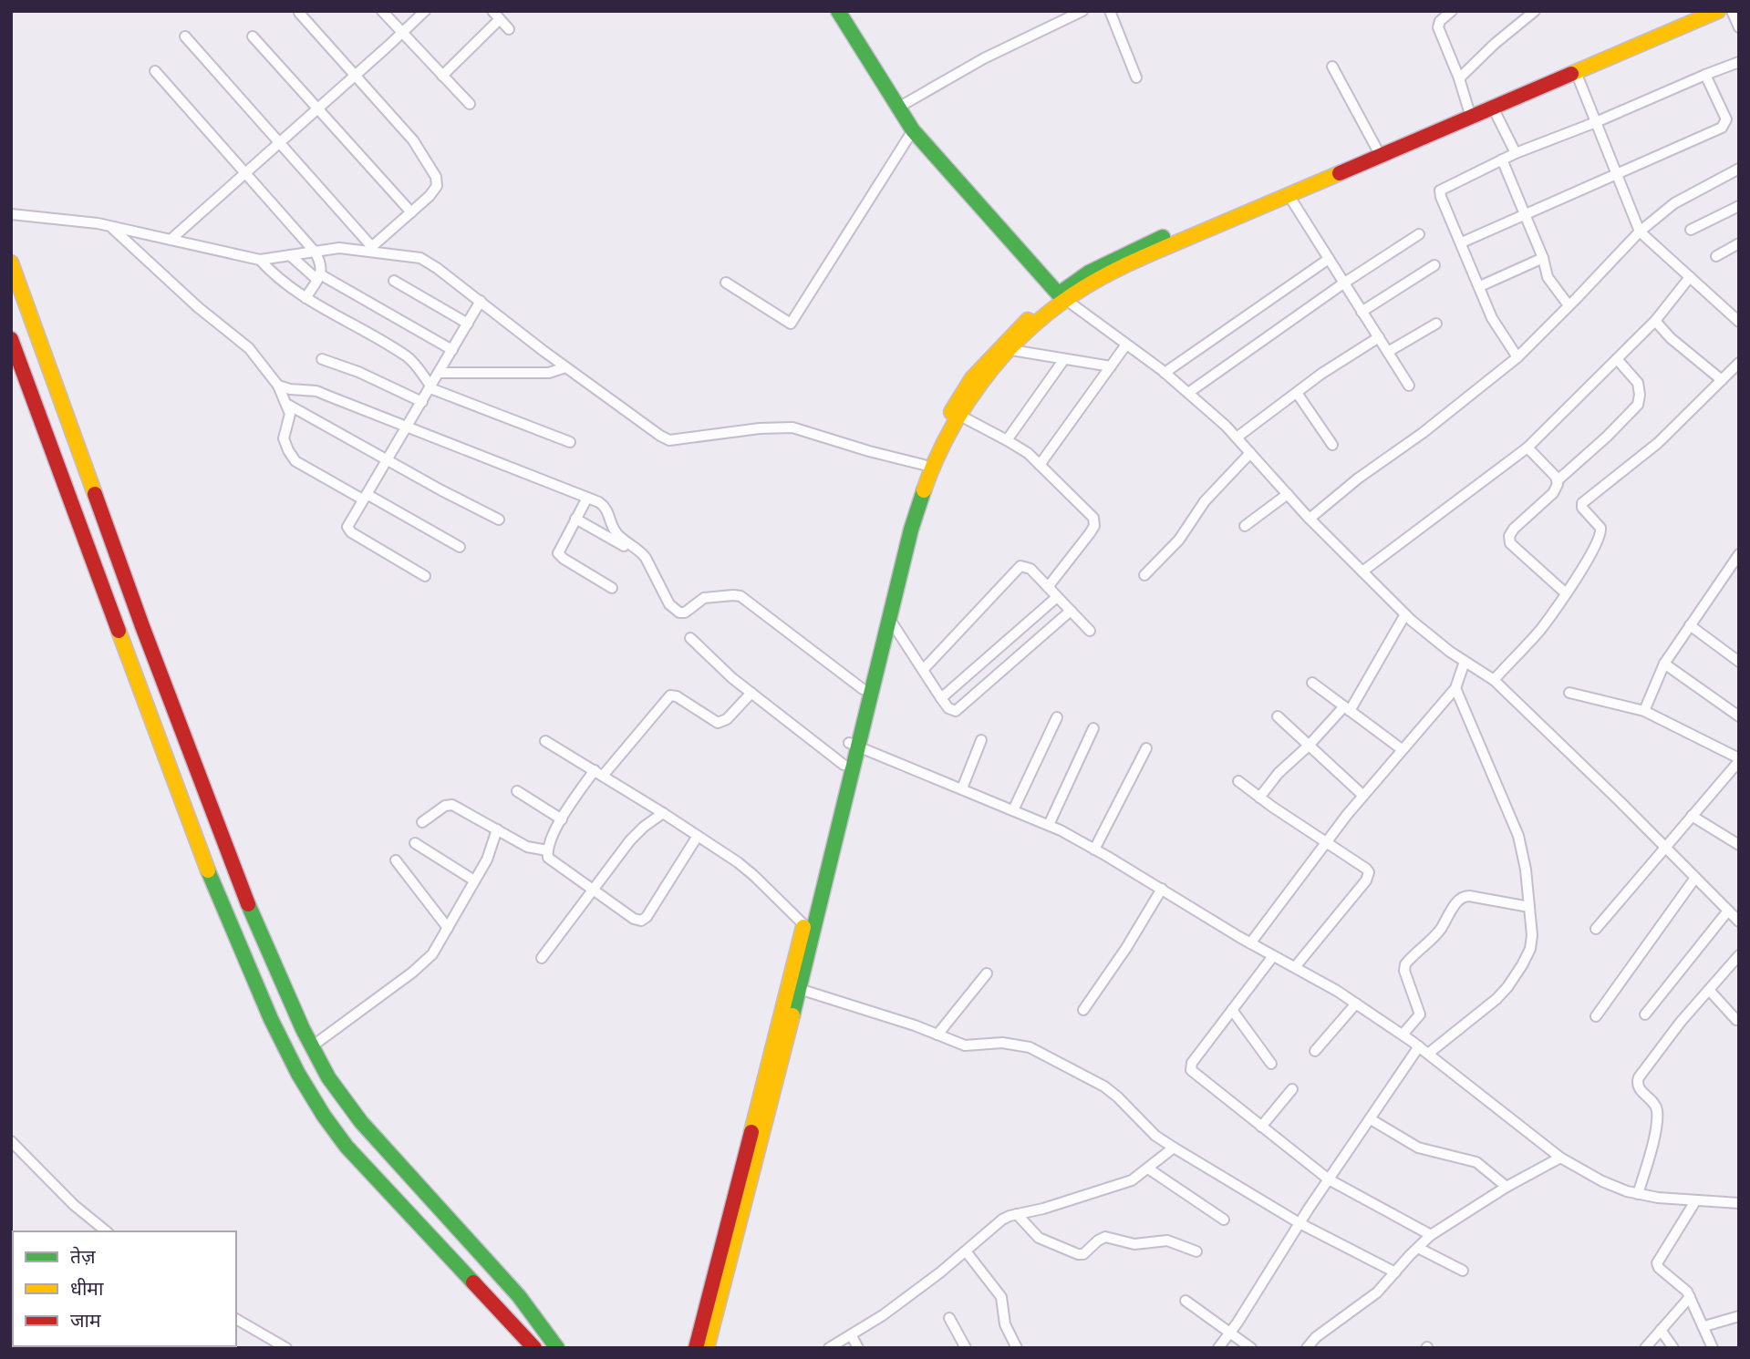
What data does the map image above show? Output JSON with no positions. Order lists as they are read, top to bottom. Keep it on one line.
{"legend":["तेज़","धीमा","जाम"]}
